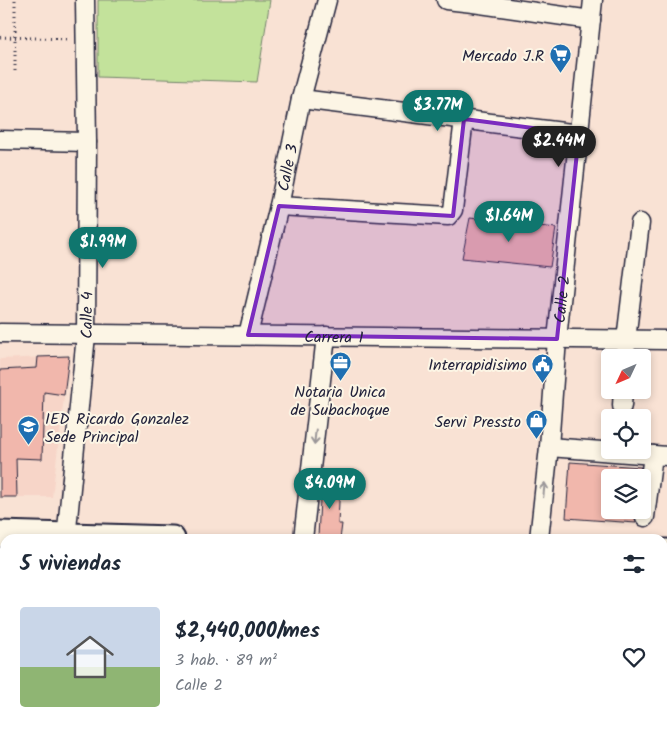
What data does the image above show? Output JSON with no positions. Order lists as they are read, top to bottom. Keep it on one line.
{"streets":{"street":["Calle 3","Calle 2","Calle 4","Carrera 1"]},"crossings":[["Calle 3","Carrera 1"],["Calle 2","Carrera 1"],["Calle 4","Carrera 1"]],"places":{"supermarket":["Mercado J.R"],"office":["Notaria Unica de Subachoque"],"public building":["Interrapidisimo"],"shop":["Servi Pressto"],"school or university":["IED Ricardo Gonzalez Sede Principal"]},"north":"bottom left","page":{"price":["$3.77M","$2.44M","$1.64M","$1.99M","$4.09M"],"heading":"5 viviendas","list":[{"name":"$2,440,000/mes","note":"3 hab. · 89 m² · Calle 2"}]}}
